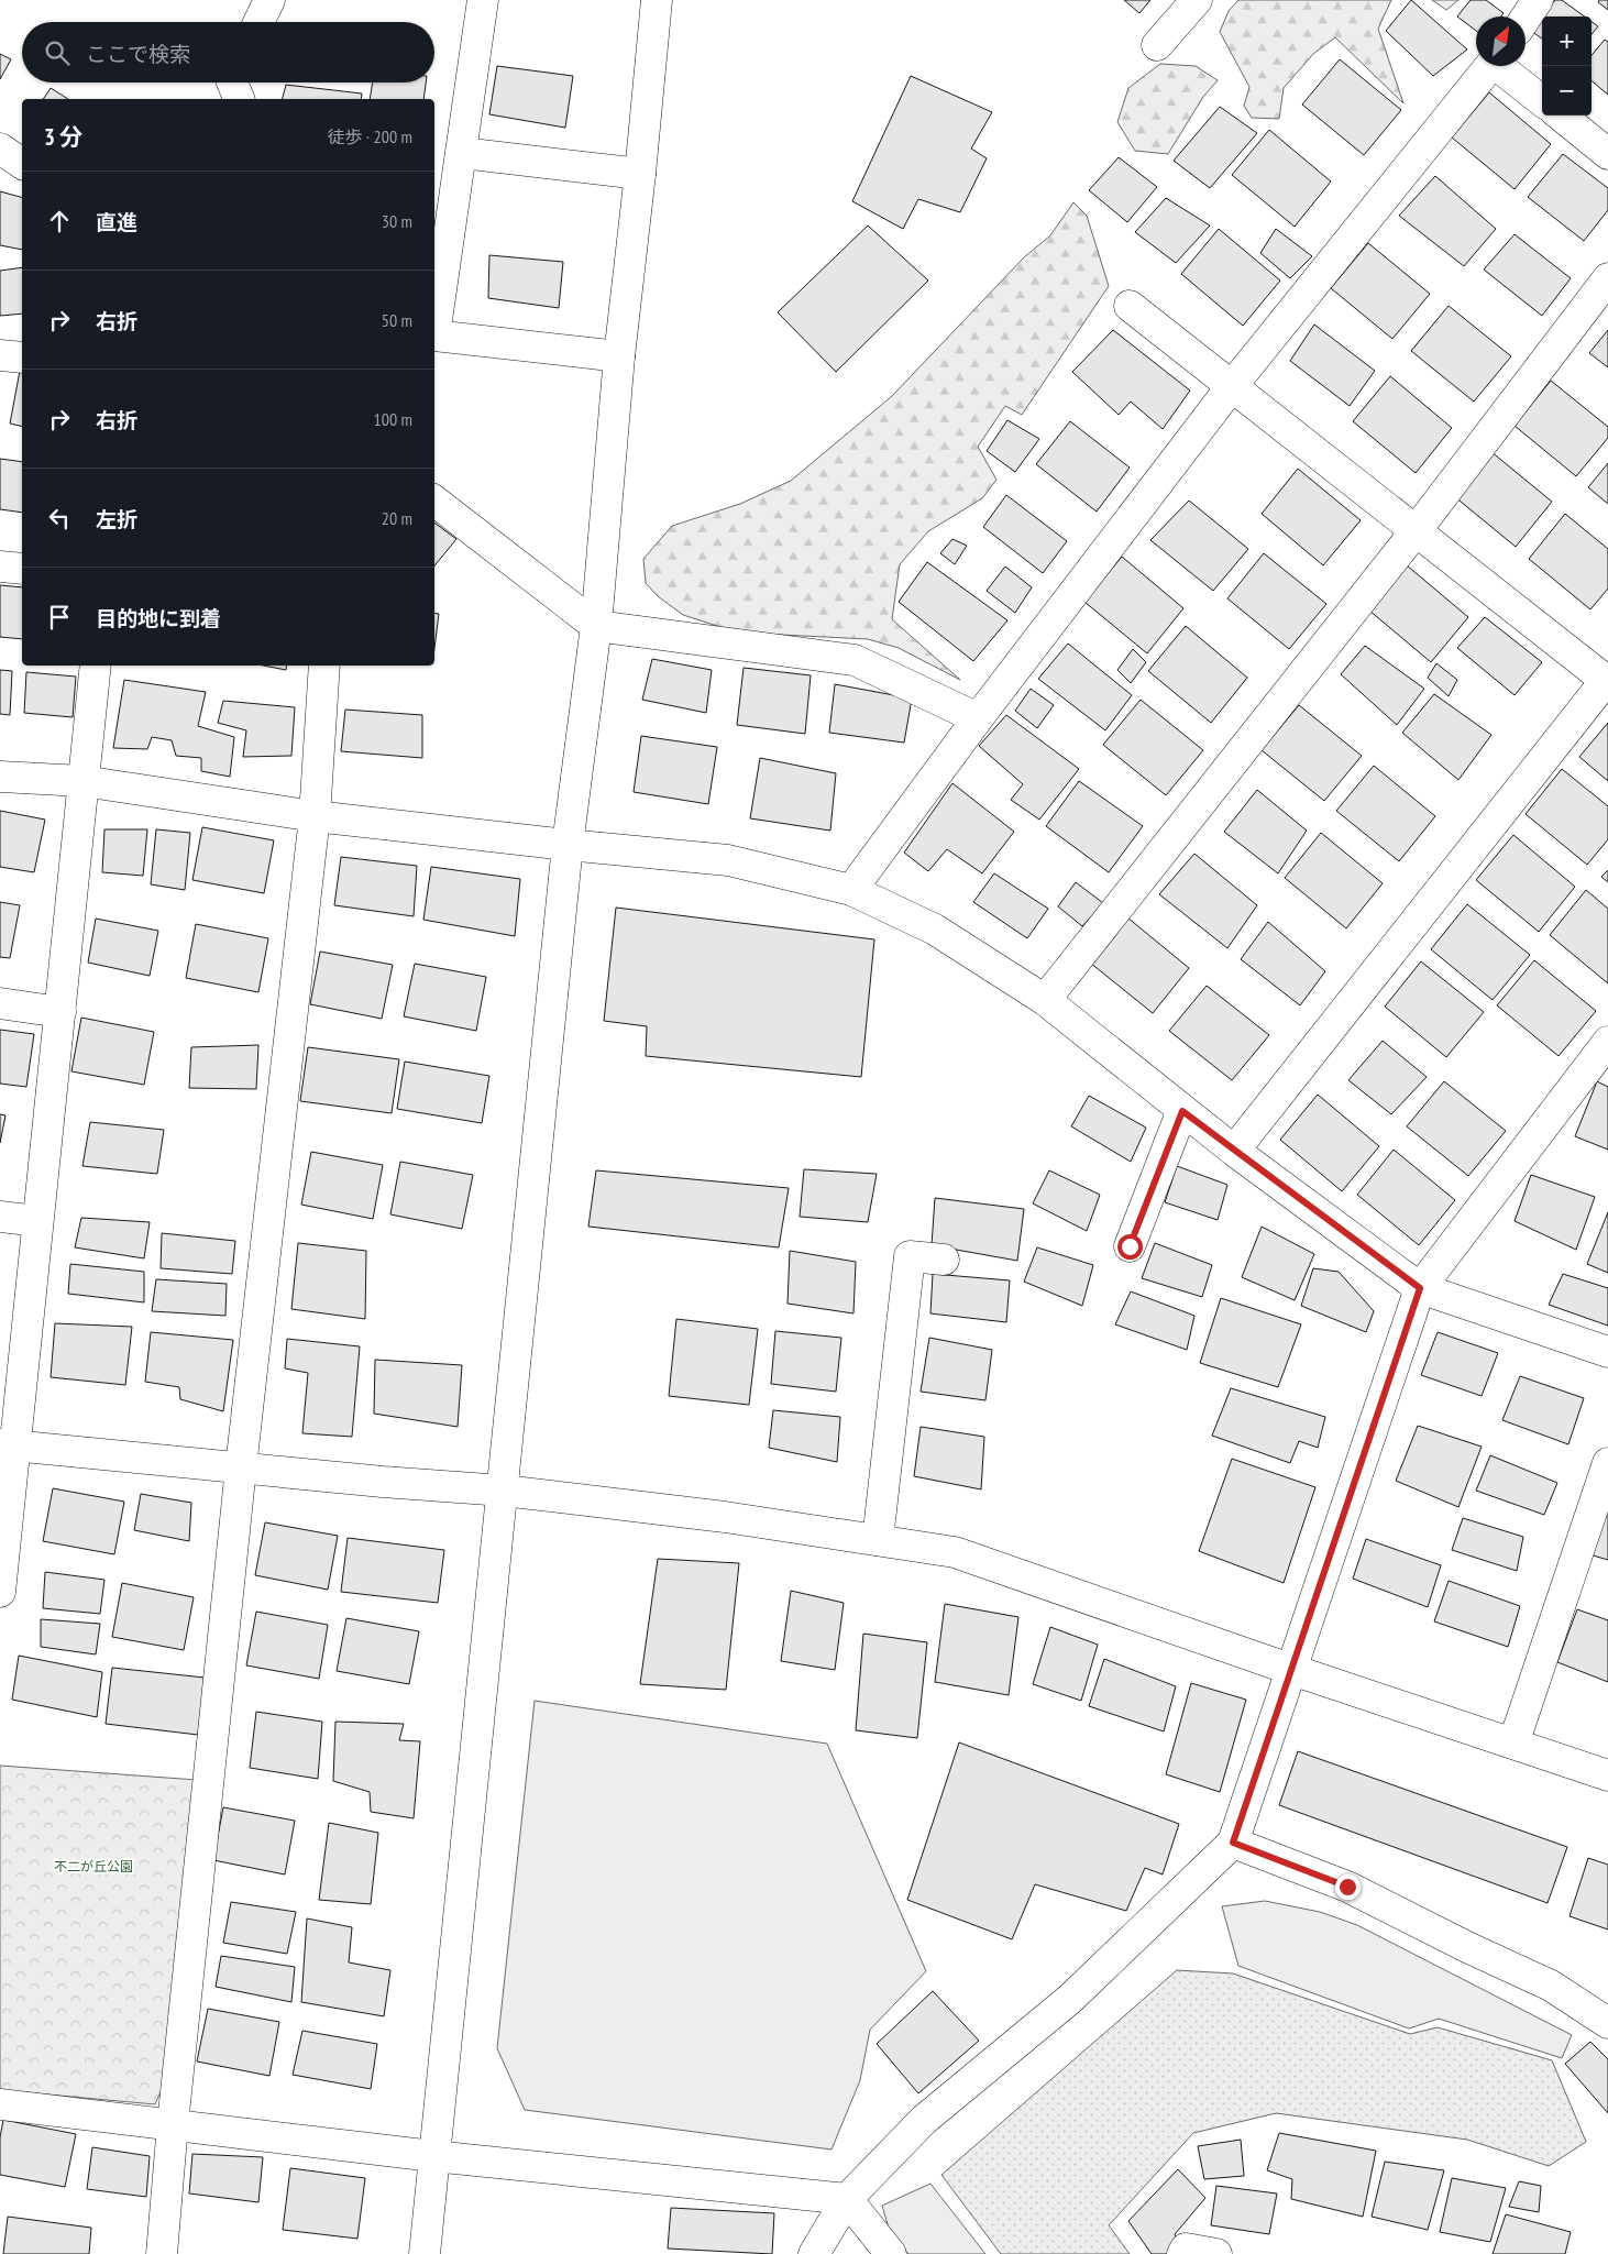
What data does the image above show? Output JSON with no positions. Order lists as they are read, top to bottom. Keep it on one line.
{"parks":["不二が丘公園"],"north":"top right","page":{"map_buttons":["+","−"],"search":"ここで検索","heading":["3 分","徒歩 · 200 m"],"list":[["直進","30 m"],["右折","50 m"],["右折","100 m"],["左折","20 m"],"目的地に到着"]}}
